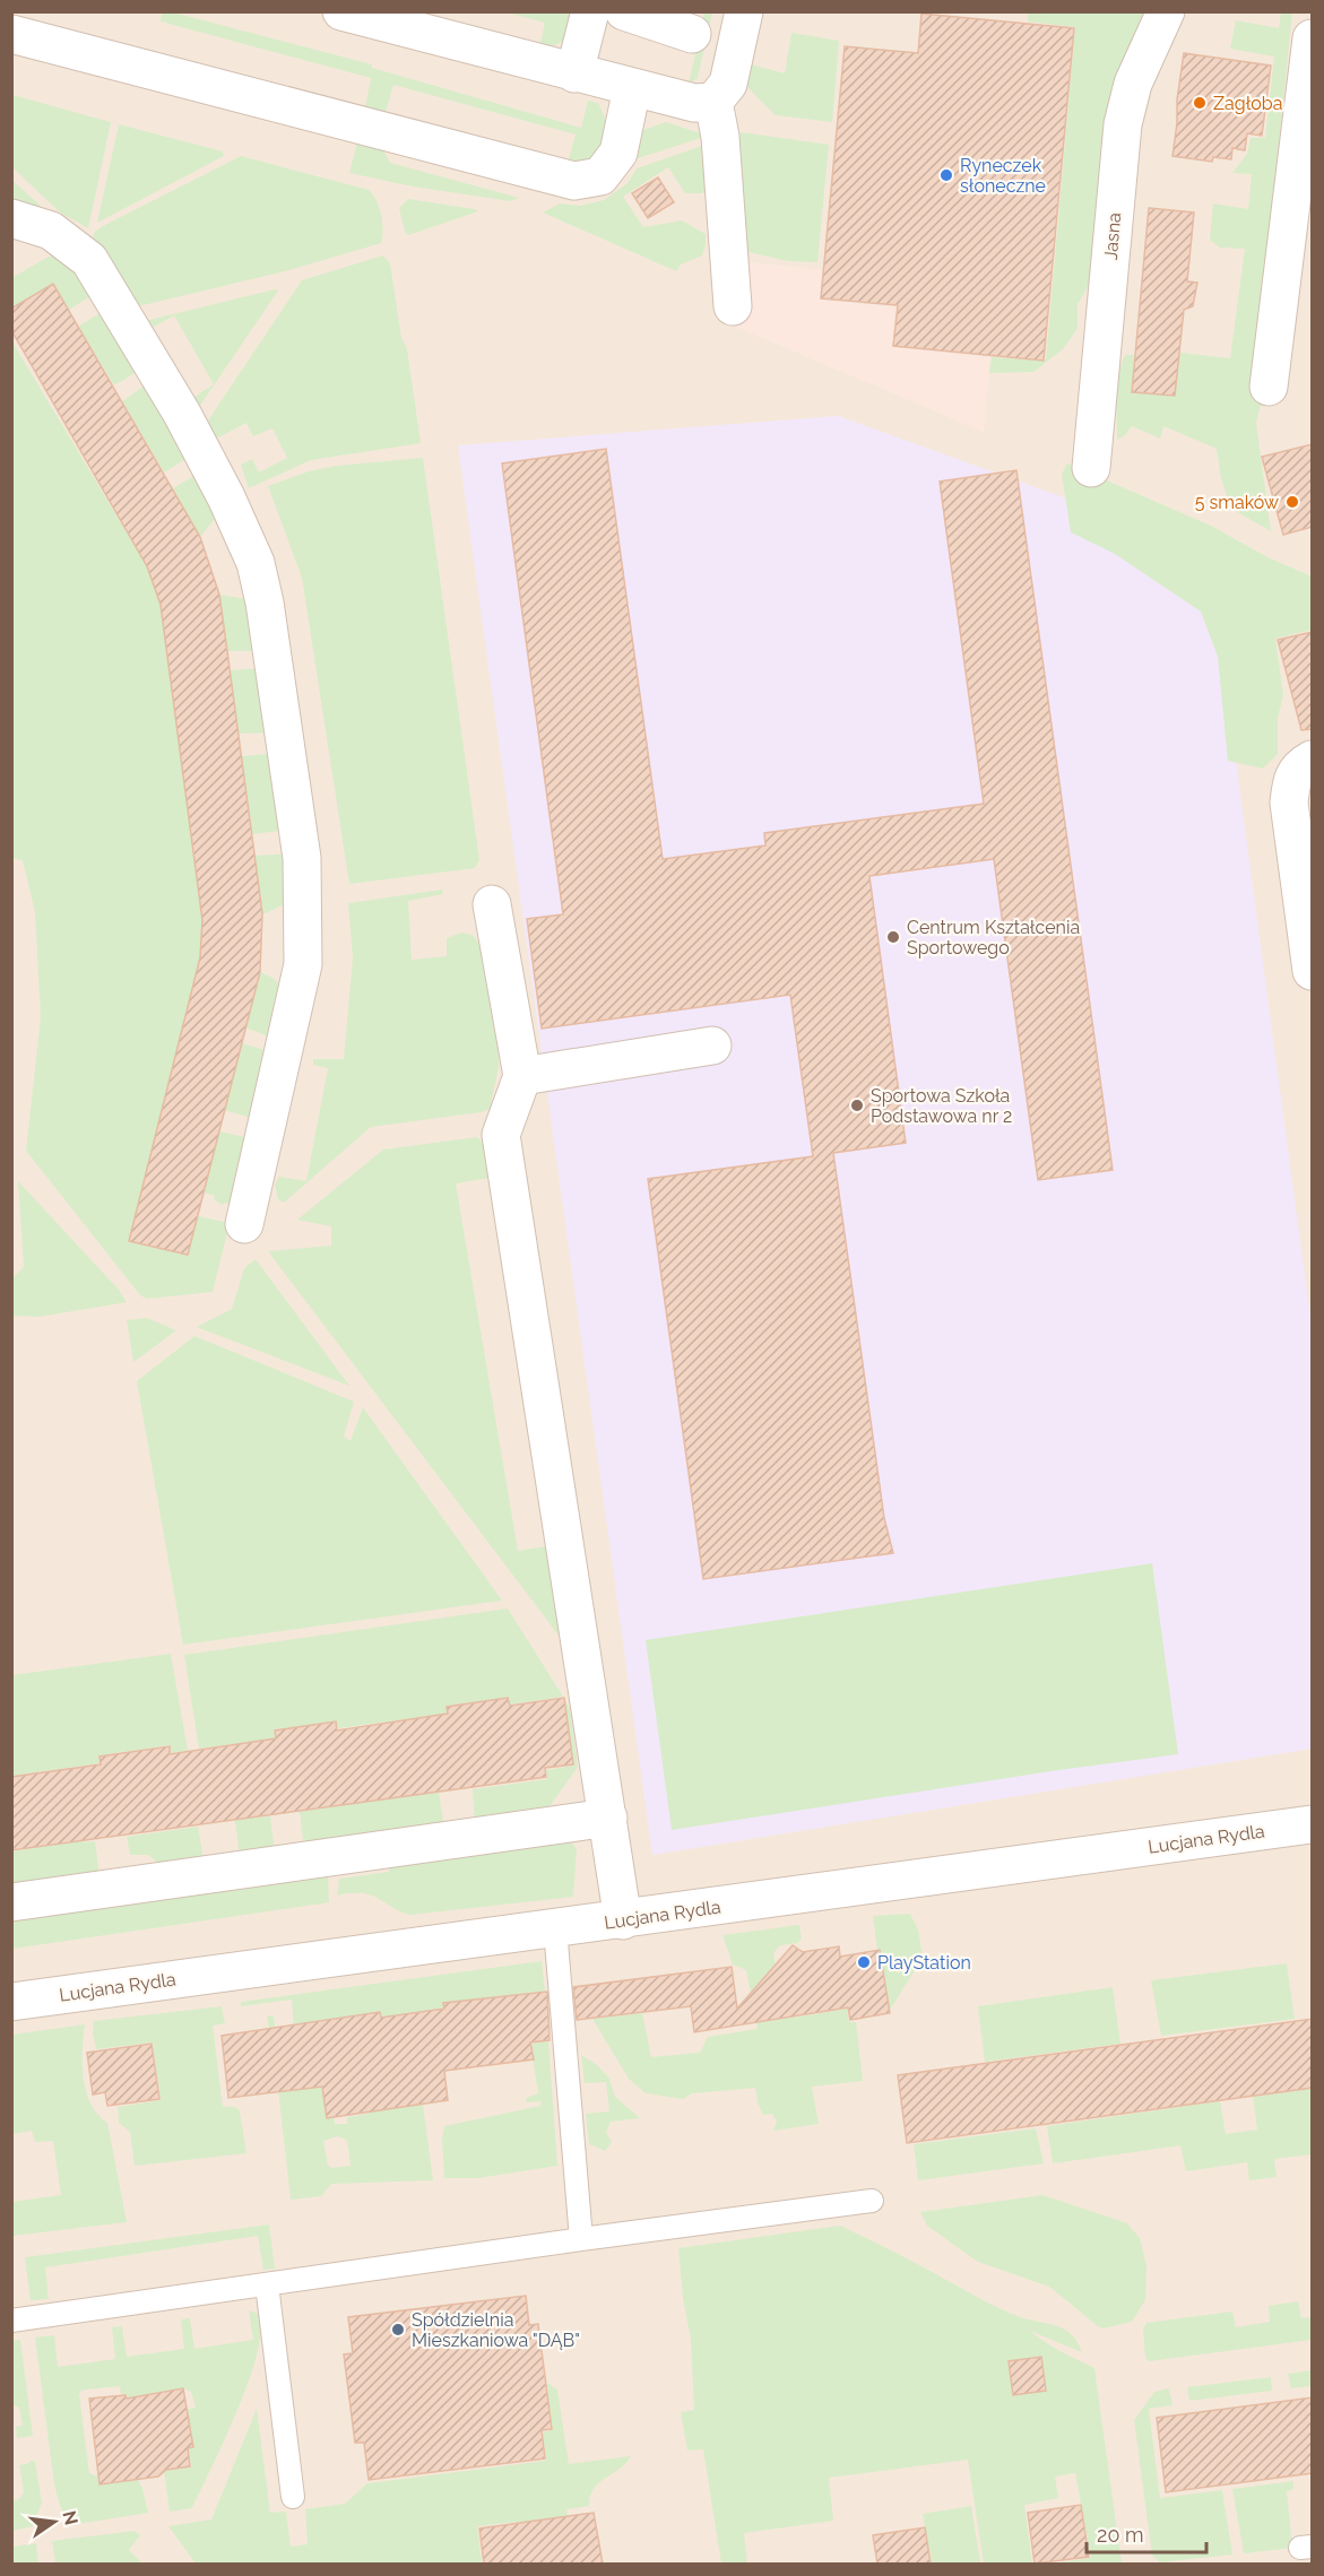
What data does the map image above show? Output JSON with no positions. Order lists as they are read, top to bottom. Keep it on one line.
{"streets":{"street":["Jasna","Lucjana Rydla"]},"places":["Zagłoba","Ryneczek słoneczne","5 smaków","Centrum Kształcenia Sportowego","Sportowa Szkoła Podstawowa nr 2","PlayStation","Spółdzielnia Mieszkaniowa \"DĄB\""],"scale_bar":"20 m","north":"right"}
